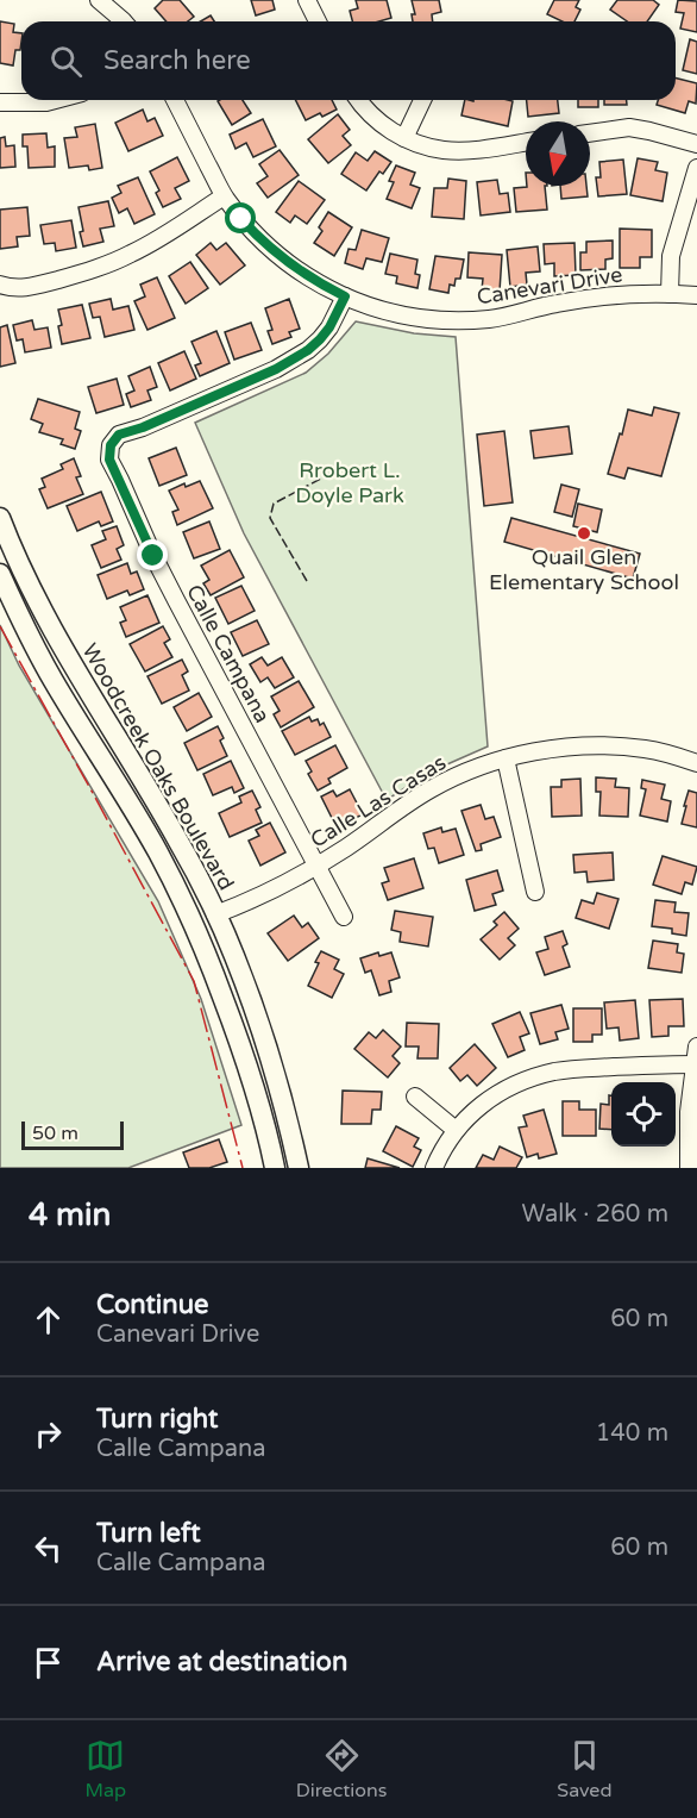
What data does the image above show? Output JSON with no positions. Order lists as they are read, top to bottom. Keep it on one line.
{"streets":{"main road":["Woodcreek Oaks Boulevard"],"street":["Canevari Drive","Calle Campana","Calle Las Casas"]},"crossings":[["Canevari Drive","Calle Campana"],["Calle Campana","Calle Las Casas"],["Woodcreek Oaks Boulevard","Calle Las Casas"]],"parks":["Rrobert L. Doyle Park"],"places":["Quail Glen Elementary School"],"scale_bar":"50 m","north":"bottom","page":{"search":"Search here","scale":"50 m","heading":["4 min","Walk · 260 m"],"list":[["Continue","Canevari Drive","60 m"],["Turn right","Calle Campana","140 m"],["Turn left","Calle Campana","60 m"],"Arrive at destination"],"nav":["Map","Directions","Saved"]}}
